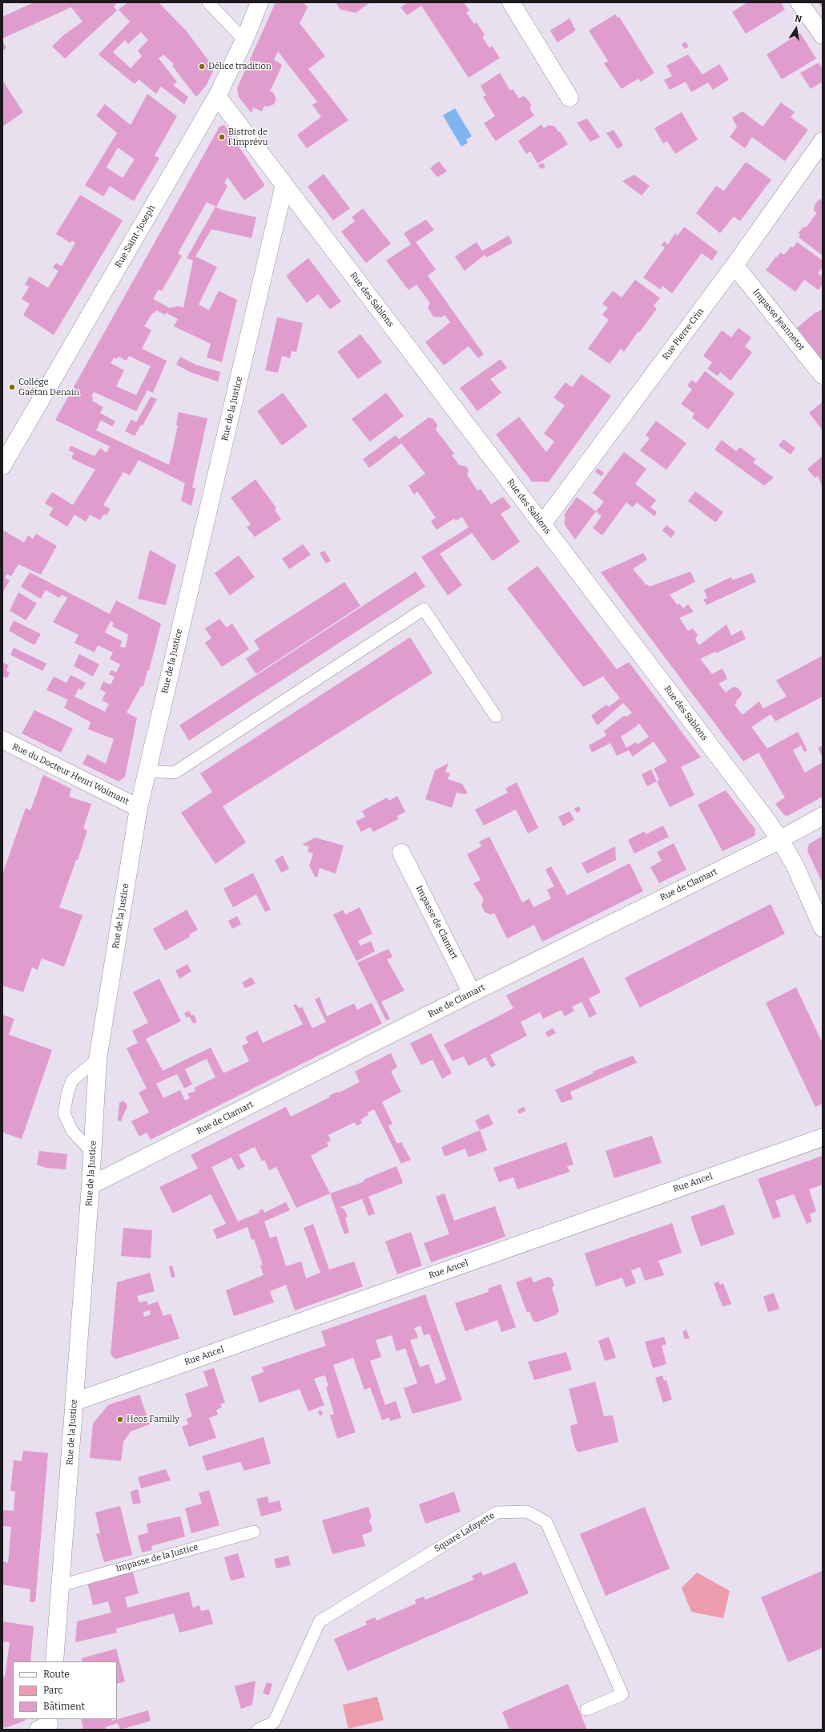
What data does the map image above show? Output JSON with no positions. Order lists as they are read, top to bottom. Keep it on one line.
{"streets":{"street":["Rue Saint-Joseph","Rue des Sablons","Impasse Jeannetot","Rue Pierre Crin","Rue de la Justice","Rue du Docteur Henri Woimant","Rue de Clamart","Impasse de Clamart","Rue Ancel"],"lane":["Square Lafayette","Impasse de la Justice"]},"crossings":[["Rue Saint-Joseph","Rue des Sablons"],["Rue des Sablons","Rue Pierre Crin"],["Rue des Sablons","Rue de la Justice"],["Rue des Sablons","Rue de Clamart"],["Impasse Jeannetot","Rue Pierre Crin"],["Rue de la Justice","Rue du Docteur Henri Woimant"],["Rue de la Justice","Rue de Clamart"],["Rue de la Justice","Rue Ancel"],["Rue de la Justice","Impasse de la Justice"],["Rue de Clamart","Impasse de Clamart"]],"places":["Délice tradition","Bistrot de l'Imprévu","Collège Gaétan Denain","Heos Familly"],"legend":["Route","Parc","Bâtiment"],"north":"top"}
